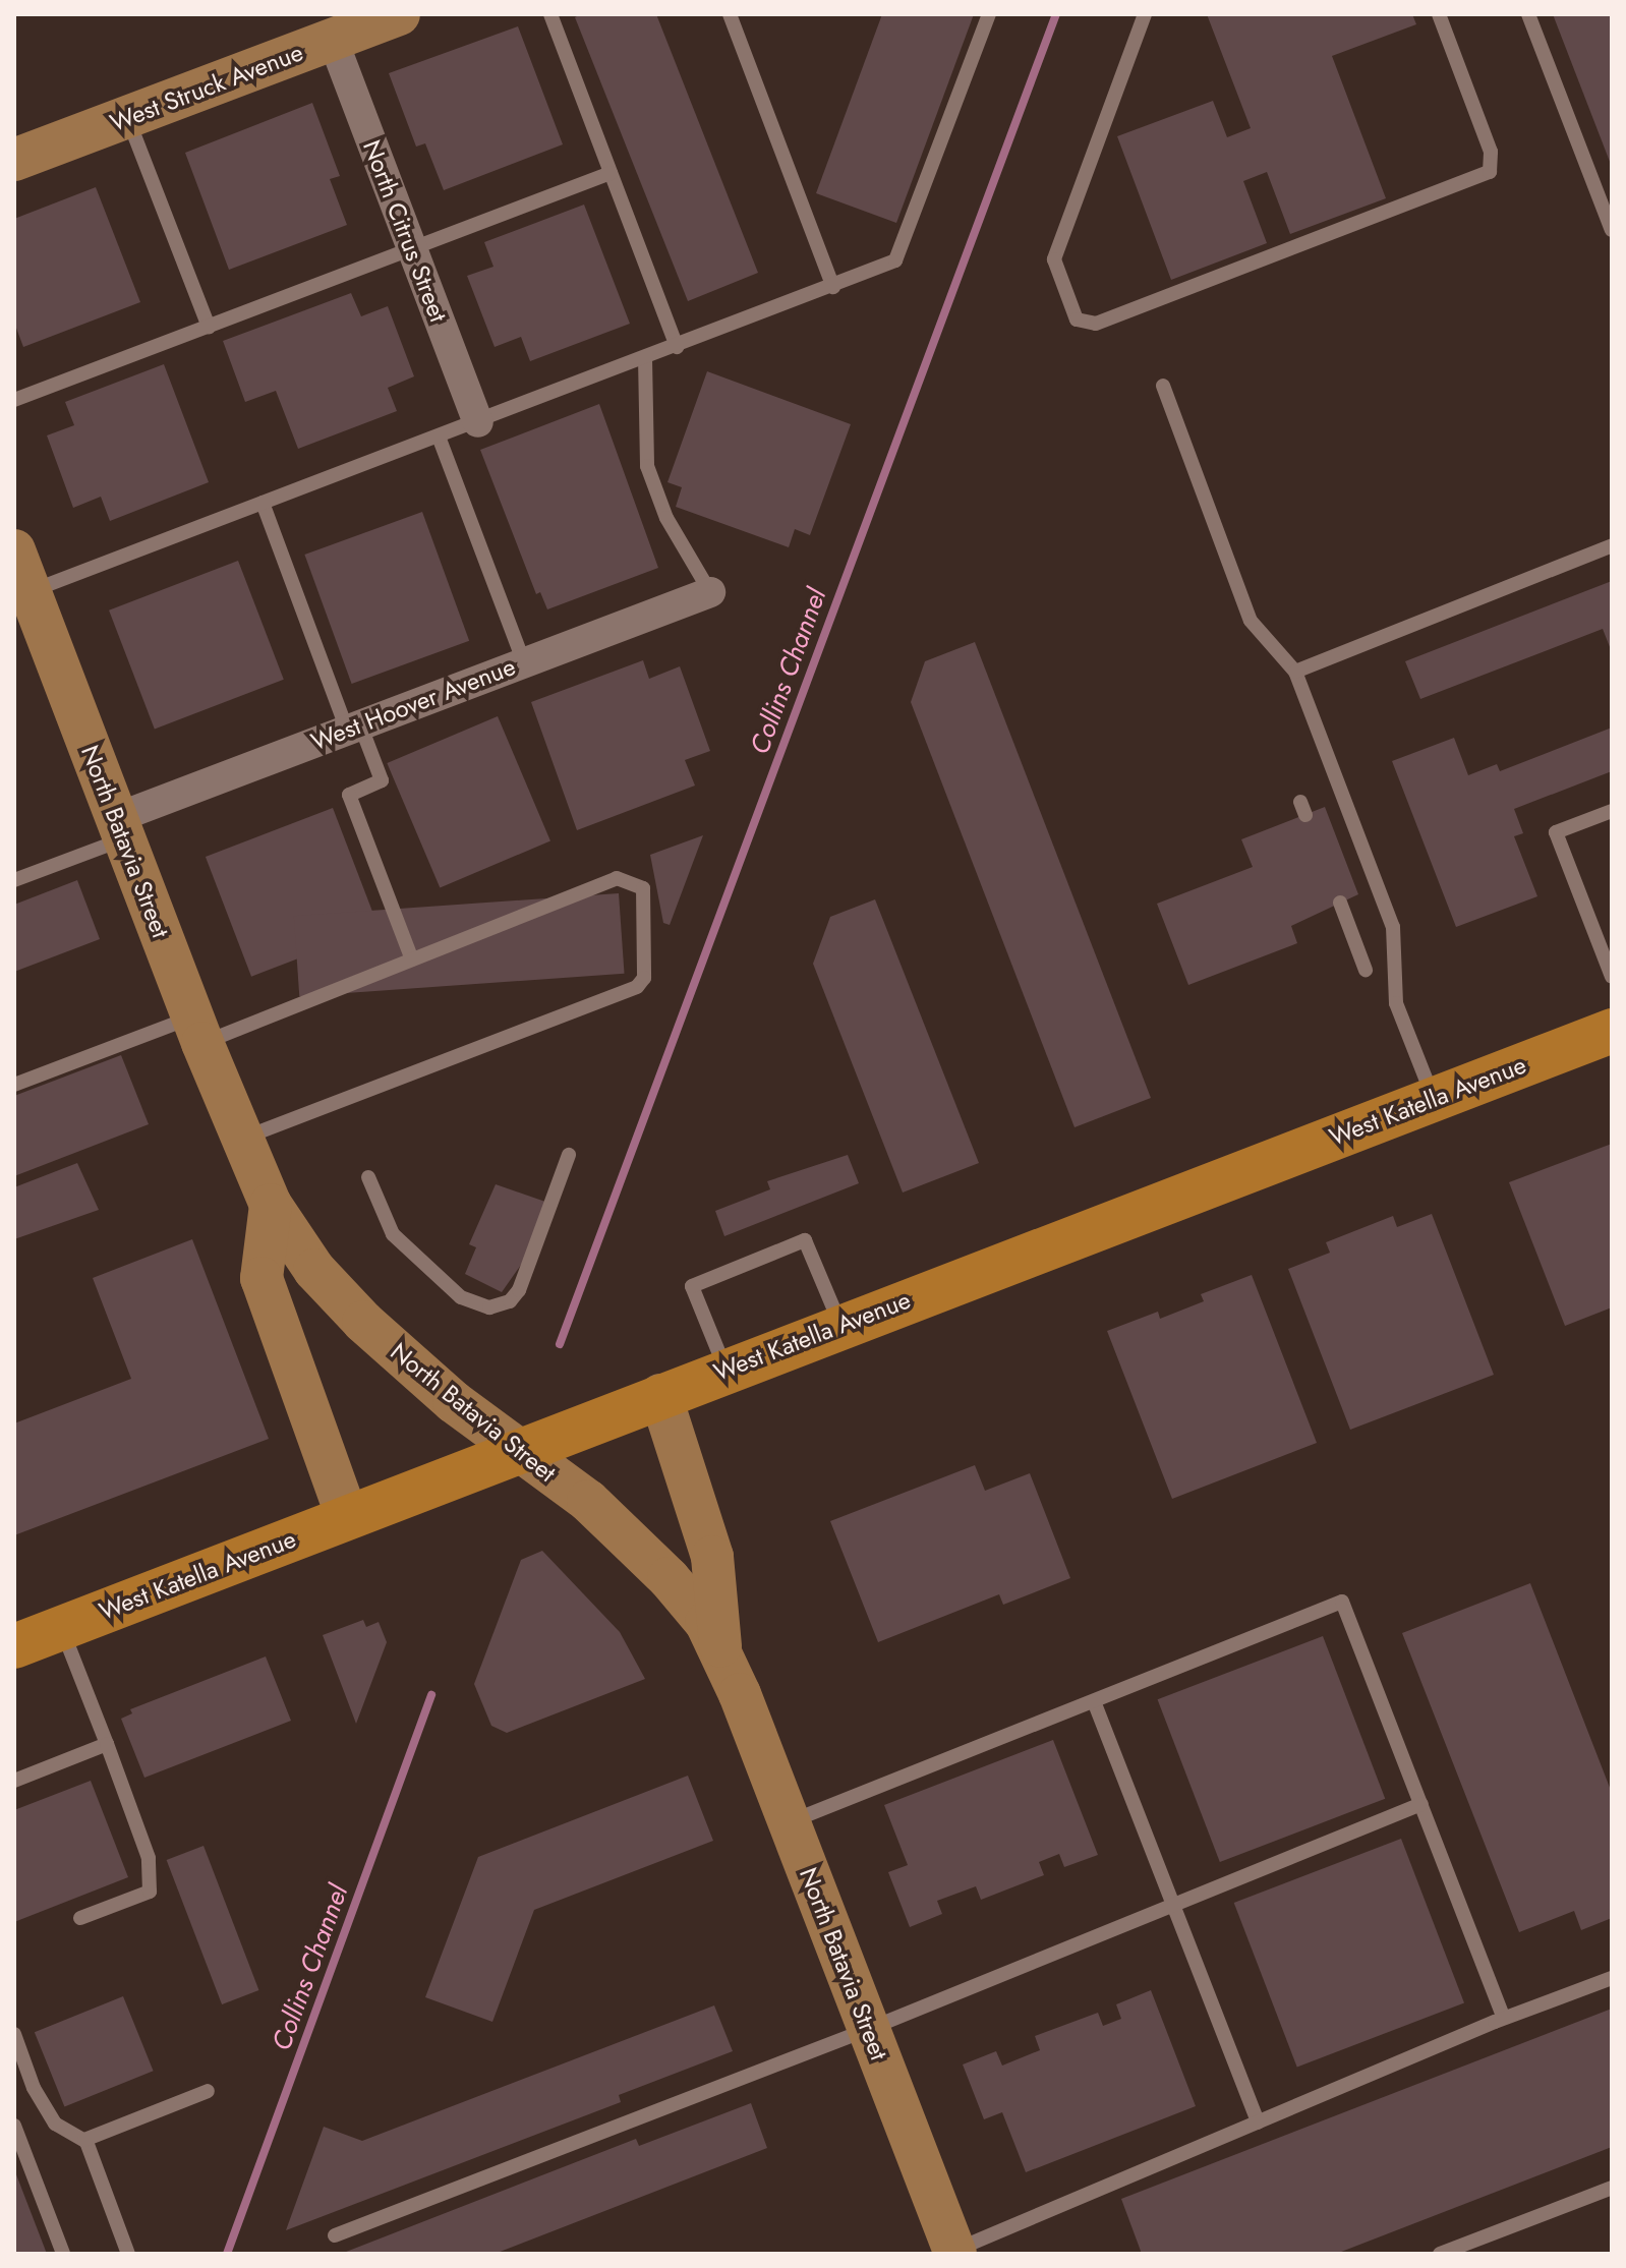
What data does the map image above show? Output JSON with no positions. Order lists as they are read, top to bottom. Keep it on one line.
{"streets":{"main road":["West Katella Avenue"],"street":["West Struck Avenue","North Citrus Street","West Hoover Avenue","North Batavia Street"]},"crossings":[["West Struck Avenue","North Citrus Street"],["West Hoover Avenue","North Batavia Street"],["North Batavia Street","West Katella Avenue"]],"water":["Collins Channel"]}
